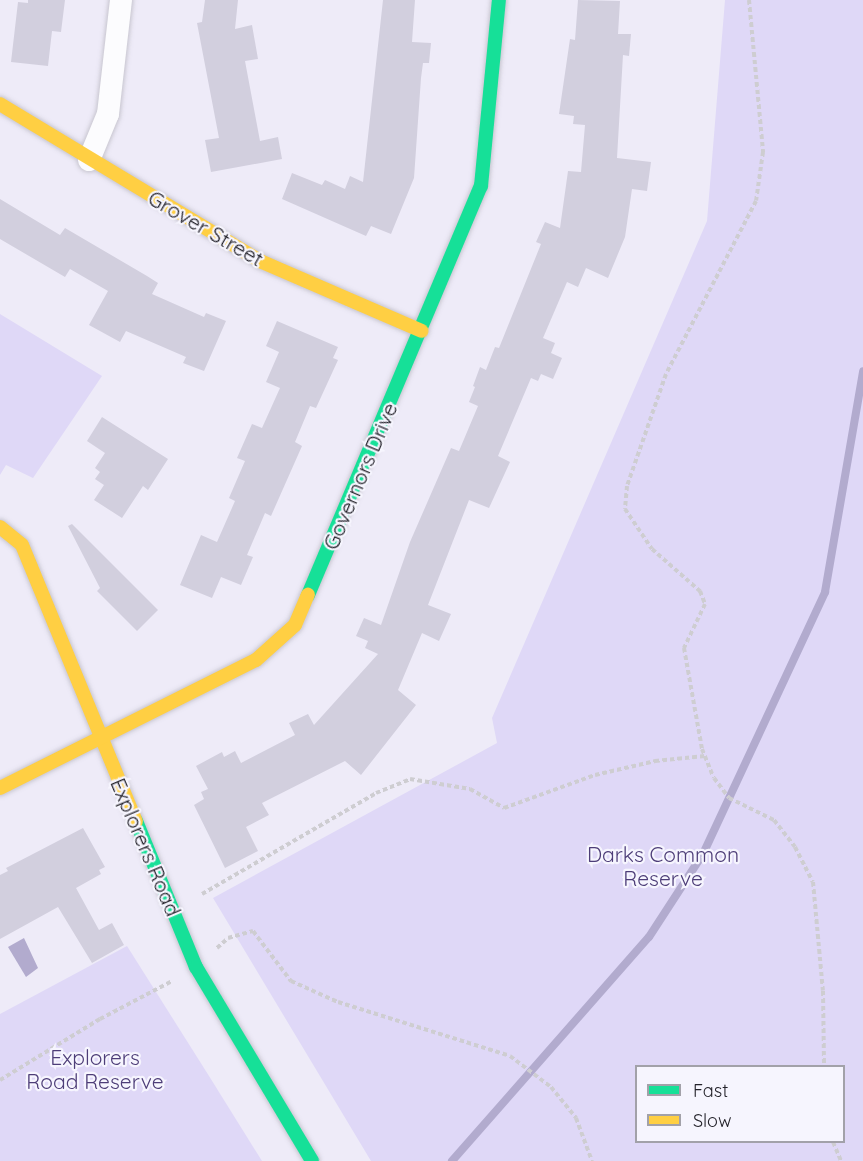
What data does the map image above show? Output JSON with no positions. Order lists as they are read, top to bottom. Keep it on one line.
{"streets":{"street":["Grover Street","Governors Drive","Explorers Road"]},"crossings":[["Grover Street","Governors Drive"],["Governors Drive","Explorers Road"]],"parks":["Darks Common Reserve","Explorers Road Reserve"],"legend":["Fast","Slow"]}
